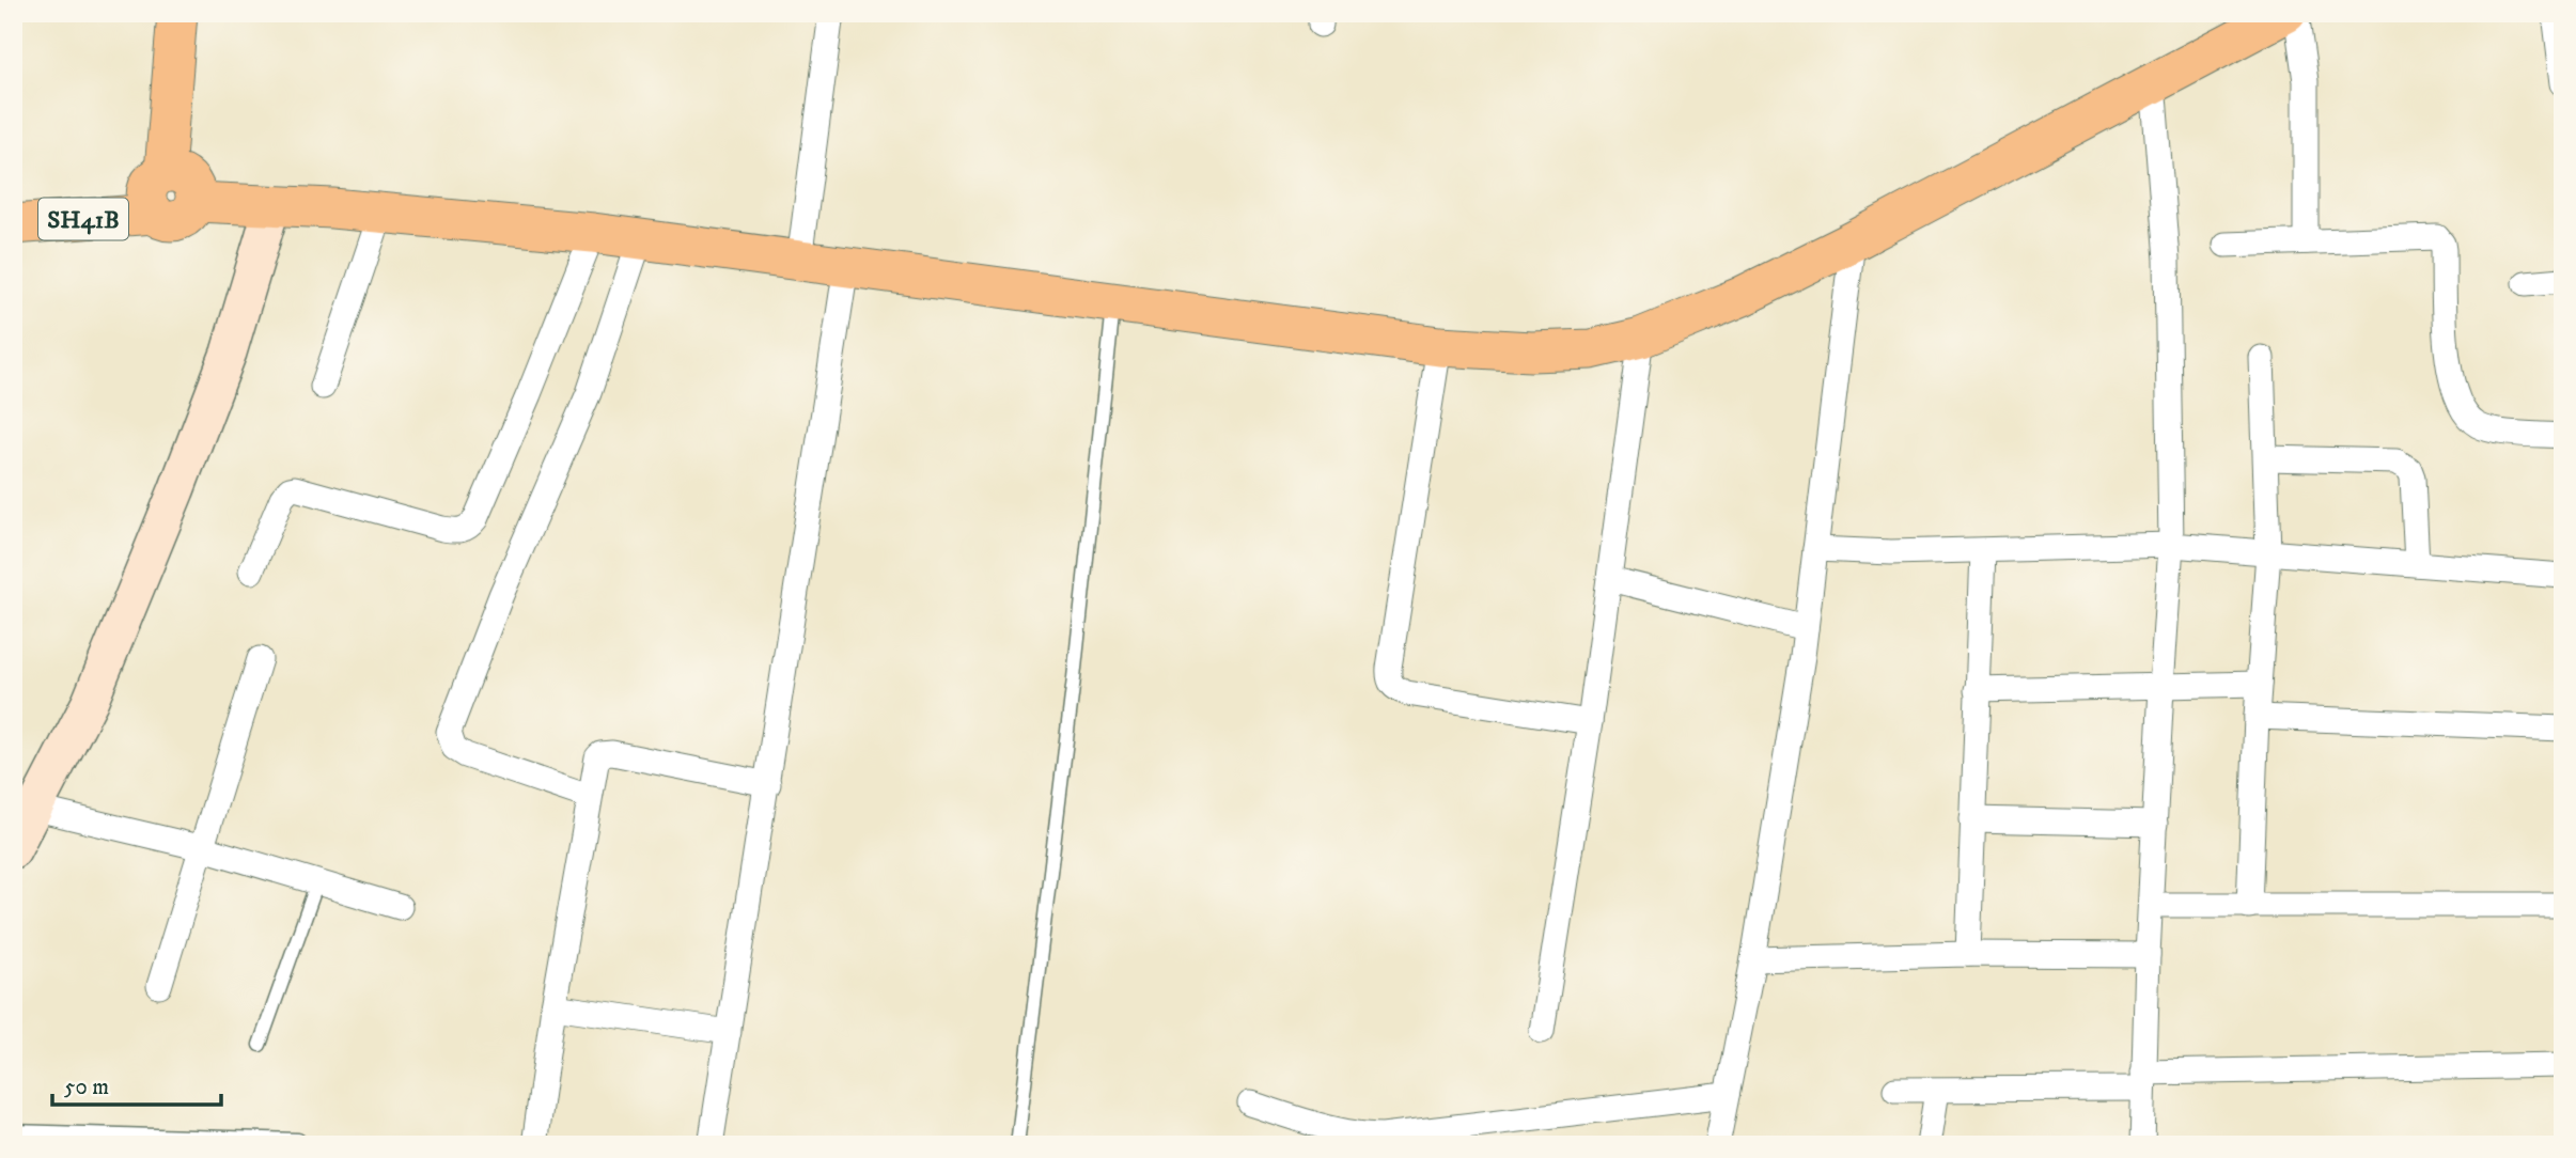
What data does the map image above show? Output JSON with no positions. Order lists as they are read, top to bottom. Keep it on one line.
{"streets":{"main road":["SH41B"]},"scale_bar":"50 m"}
